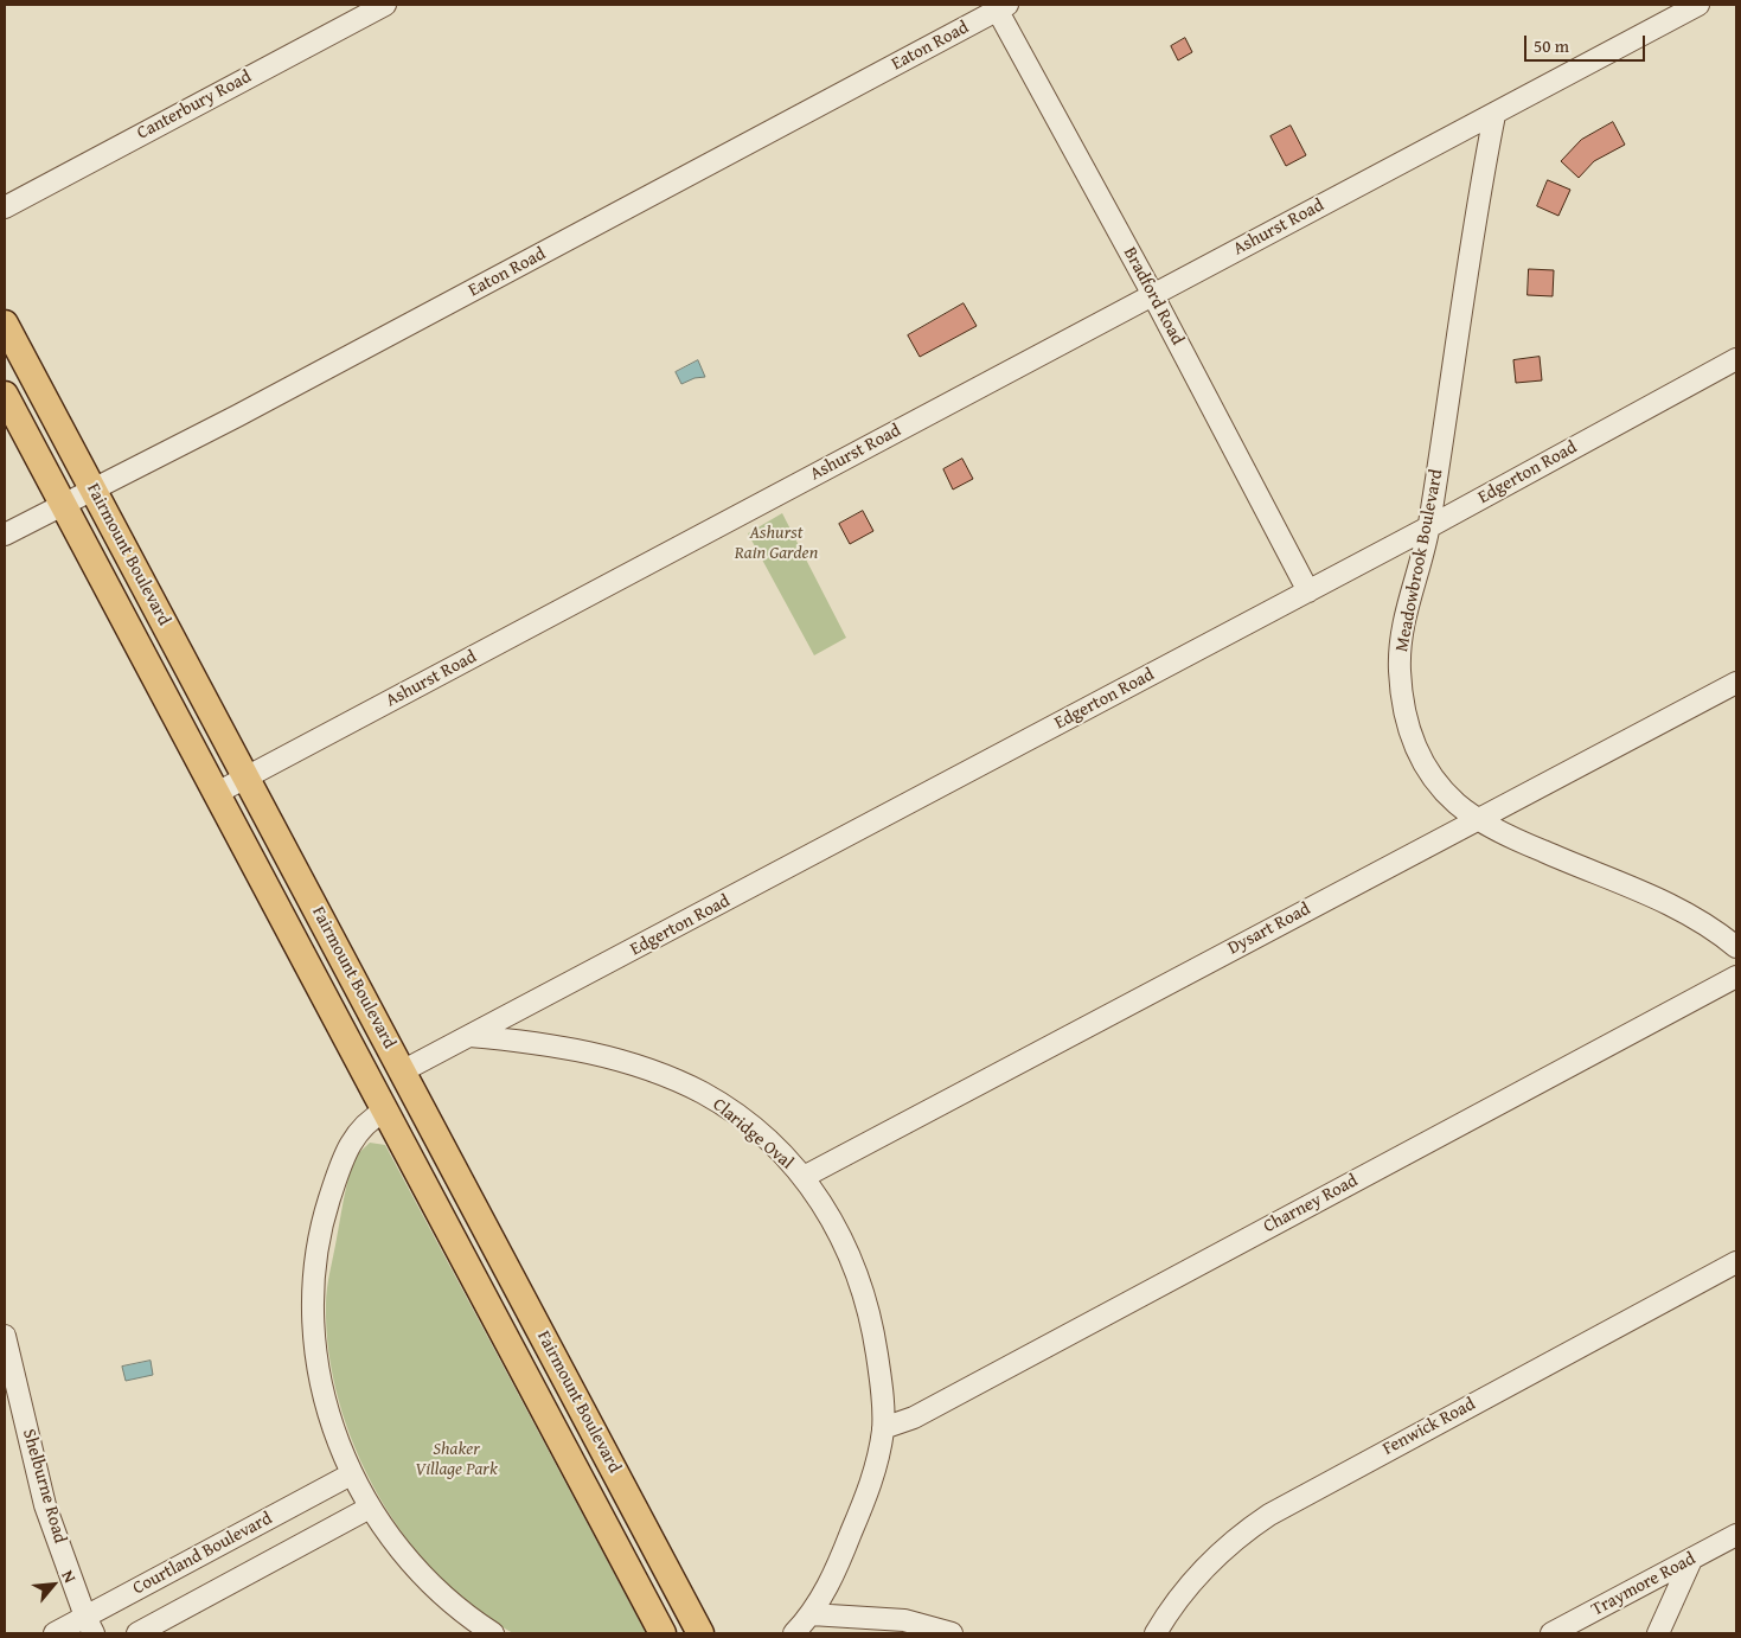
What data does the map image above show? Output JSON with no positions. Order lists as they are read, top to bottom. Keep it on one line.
{"streets":{"main road":["Fairmount Boulevard"],"street":["Eaton Road","Canterbury Road","Ashurst Road","Bradford Road","Edgerton Road","Meadowbrook Boulevard","Dysart Road","Claridge Oval","Charney Road","Fenwick Road","Shelburne Road","Courtland Boulevard","Traymore Road"]},"crossings":[["Eaton Road","Bradford Road"],["Eaton Road","Fairmount Boulevard"],["Ashurst Road","Bradford Road"],["Ashurst Road","Fairmount Boulevard"],["Ashurst Road","Meadowbrook Boulevard"],["Bradford Road","Edgerton Road"],["Edgerton Road","Meadowbrook Boulevard"],["Edgerton Road","Claridge Oval"],["Meadowbrook Boulevard","Dysart Road"],["Dysart Road","Claridge Oval"],["Claridge Oval","Charney Road"],["Shelburne Road","Courtland Boulevard"]],"parks":["Ashurst Rain Garden","Shaker Village Park"],"scale_bar":"50 m","north":"top right"}
